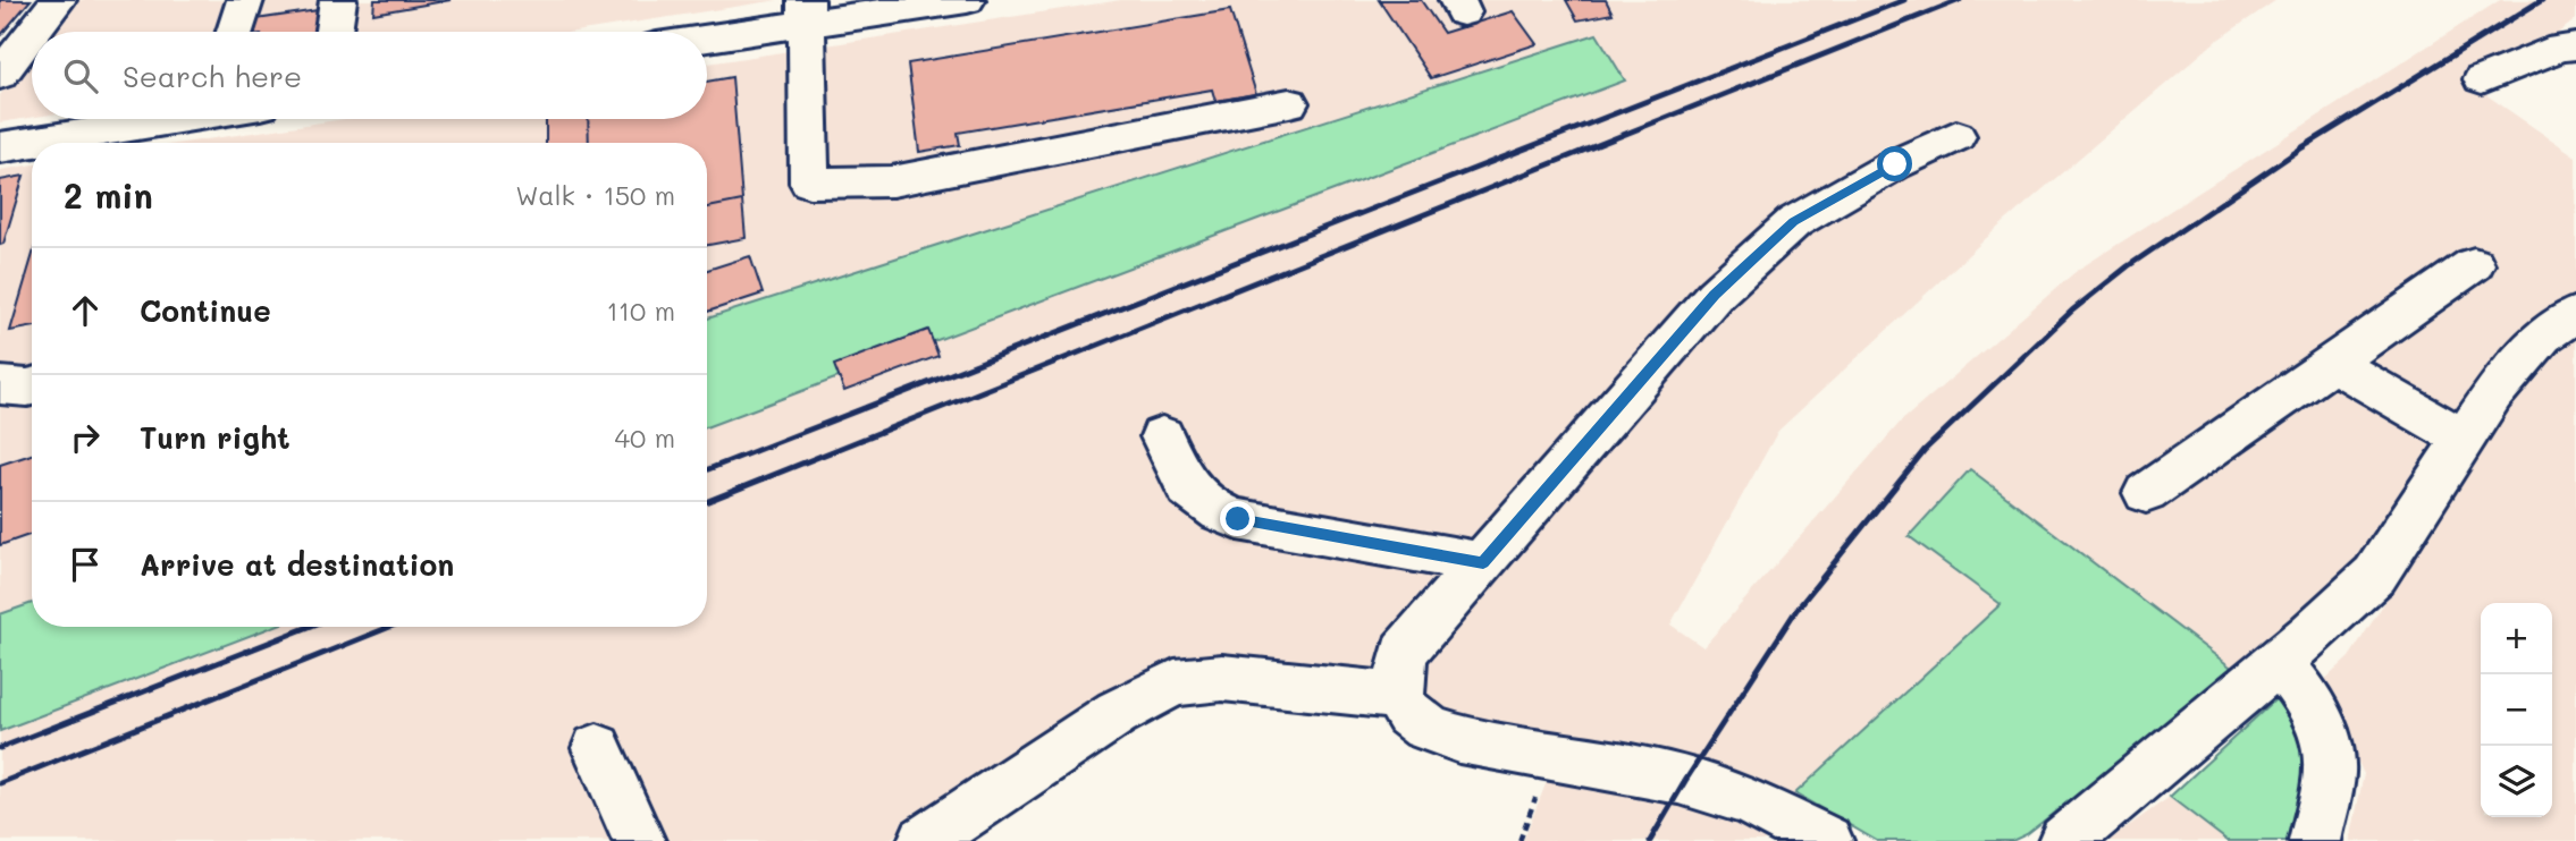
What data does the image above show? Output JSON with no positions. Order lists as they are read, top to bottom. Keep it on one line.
{"page":{"search":"Search here","heading":["2 min","Walk · 150 m"],"list":[["Continue","110 m"],["Turn right","40 m"],"Arrive at destination"],"map_buttons":["+","−"]}}
